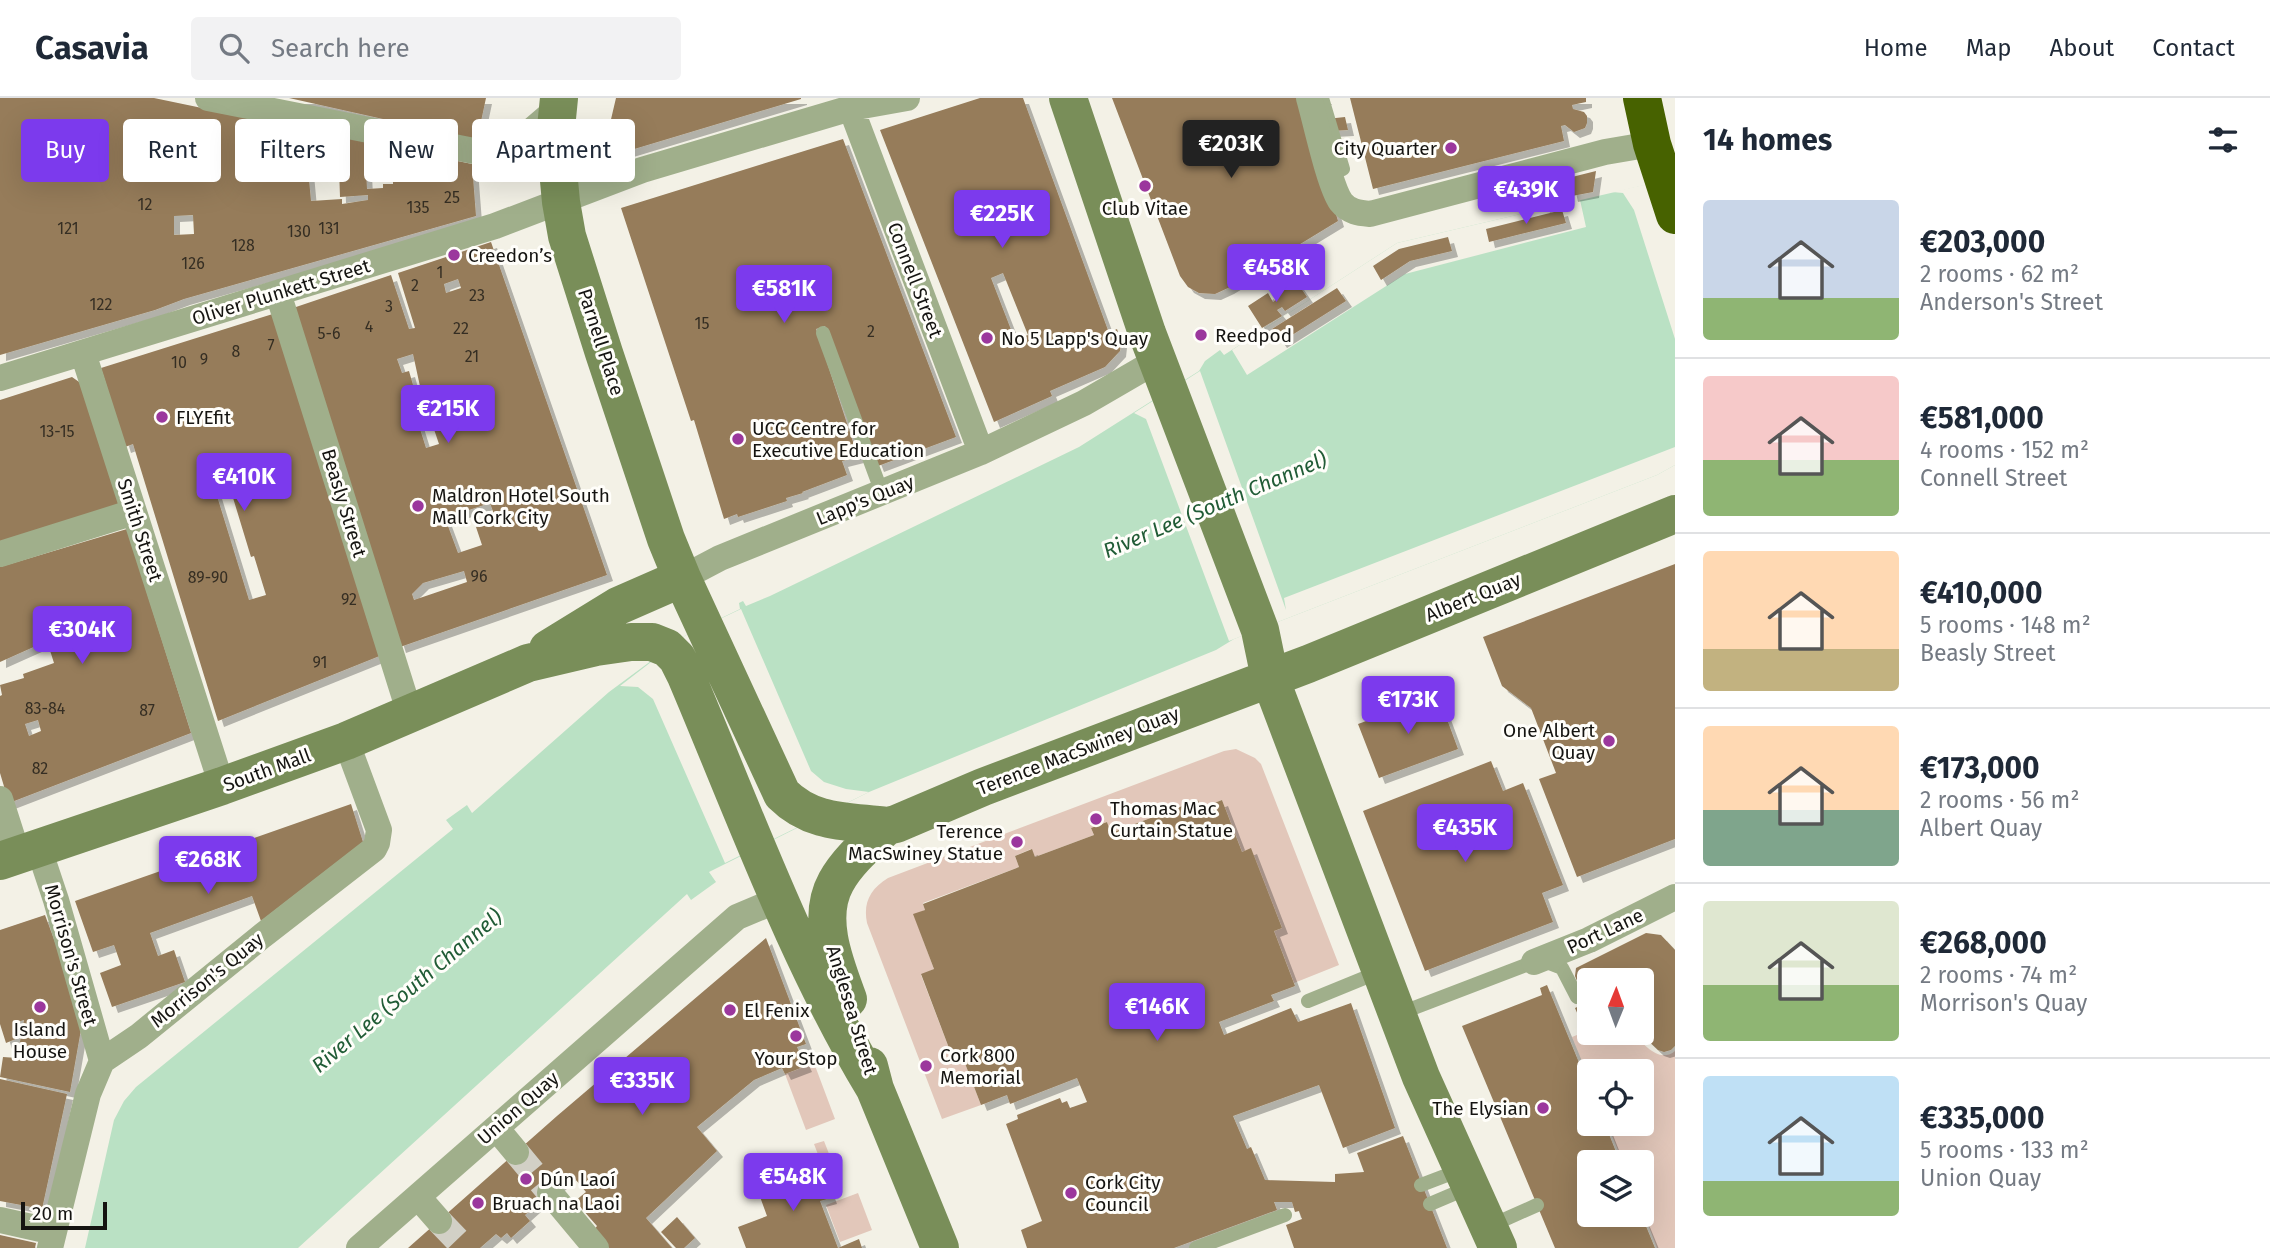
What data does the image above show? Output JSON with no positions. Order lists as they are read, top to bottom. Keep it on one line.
{"streets":{"main road":["Parnell Place","Albert Quay","Terence MacSwiney Quay","South Mall","Anglesea Street"],"street":["Connell Street","Oliver Plunkett Street","Lapp's Quay","Beasly Street","Smith Street","Port Lane","Morrison's Street","Morrison's Quay","Union Quay"]},"crossings":[["Connell Street","Oliver Plunkett Street"],["Connell Street","Lapp's Quay"],["Oliver Plunkett Street","Parnell Place"],["Oliver Plunkett Street","Beasly Street"],["Oliver Plunkett Street","Smith Street"],["Parnell Place","Lapp's Quay"],["Parnell Place","Terence MacSwiney Quay"],["Parnell Place","South Mall"],["Parnell Place","Anglesea Street"],["Lapp's Quay","South Mall"],["Beasly Street","South Mall"],["Smith Street","South Mall"],["Albert Quay","Terence MacSwiney Quay"],["Terence MacSwiney Quay","Anglesea Street"],["South Mall","Morrison's Street"],["South Mall","Morrison's Quay"],["South Mall","Anglesea Street"],["Morrison's Street","Morrison's Quay"],["Anglesea Street","Union Quay"]],"water":["River Lee (South Channel)"],"places":["City Quarter","Club Vitae","Creedon’s","Reedpod","No 5 Lapp's Quay","FLYEfit","UCC Centre for Executive Education","Maldron Hotel South Mall Cork City","One Albert Quay","Thomas Mac Curtain Statue","Terence MacSwiney Statue","Island House","El Fenix","Your Stop","Cork 800 Memorial","The Elysian","Dún Laoí","Cork City Council","Bruach na Laoi"],"house_numbers":["25","12","135","121","131","130","128","126","1","2","23","122","3","15","4","22","2","5-6","7","8","21","9","10","13-15","96","89-90","92","91","83-84","87","82"],"scale_bar":"20 m","north":"top","page":{"header":"Casavia","search":"Search here","nav":["Home","Map","About","Contact"],"heading":"14 homes","chip":["Buy","Rent","Filters","New","Apartment"],"price":["€203K","€439K","€225K","€458K","€581K","€215K","€410K","€304K","€173K","€435K","€268K","€146K","€335K","€548K"],"list":[{"name":"€203,000","note":"2 rooms · 62 m² · Anderson's Street"},{"name":"€581,000","note":"4 rooms · 152 m² · Connell Street"},{"name":"€410,000","note":"5 rooms · 148 m² · Beasly Street"},{"name":"€173,000","note":"2 rooms · 56 m² · Albert Quay"},{"name":"€268,000","note":"2 rooms · 74 m² · Morrison's Quay"},{"name":"€335,000","note":"5 rooms · 133 m² · Union Quay"}],"scale":"20 m"}}
